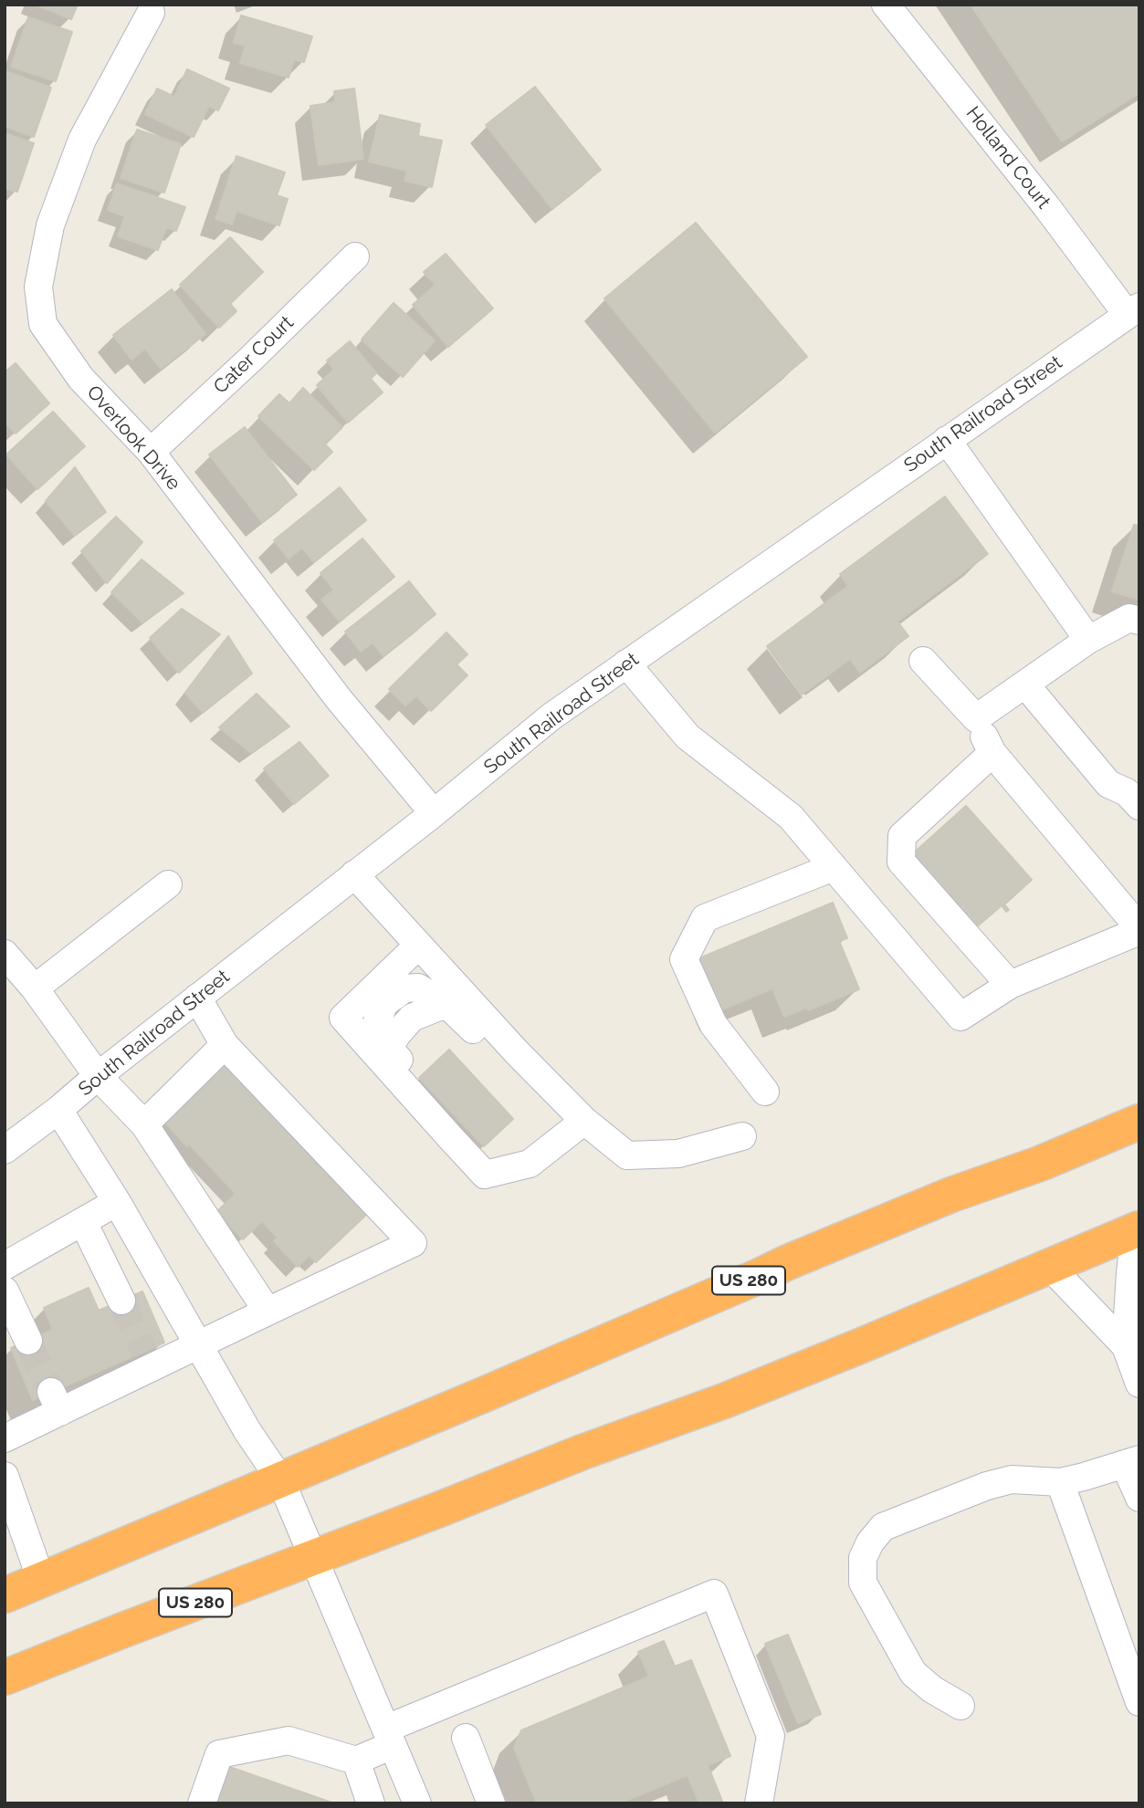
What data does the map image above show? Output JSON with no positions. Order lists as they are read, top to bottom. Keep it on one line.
{"streets":{"highway":["US 280"],"street":["Holland Court","Cater Court","South Railroad Street","Overlook Drive"]},"crossings":[["Holland Court","South Railroad Street"],["Cater Court","Overlook Drive"],["South Railroad Street","Overlook Drive"]]}
